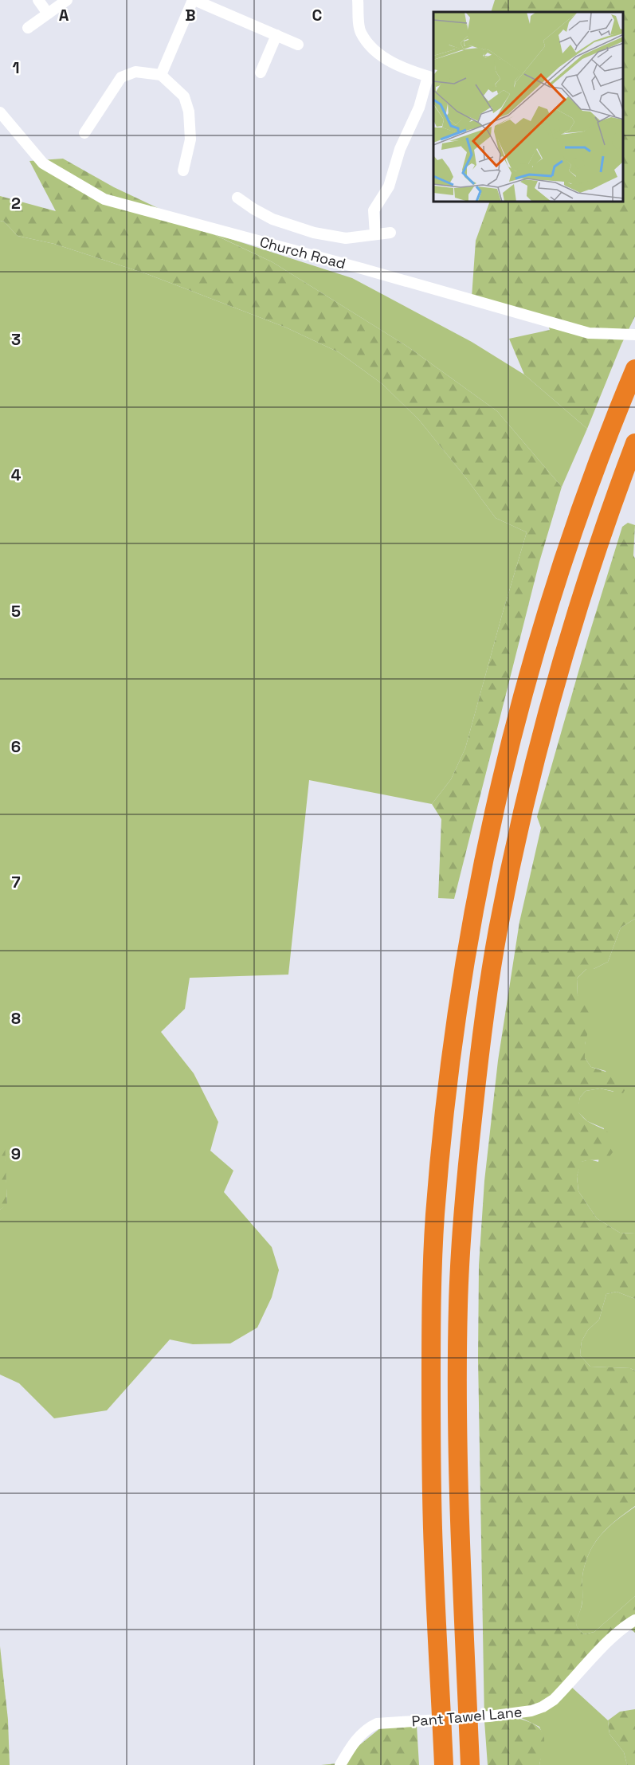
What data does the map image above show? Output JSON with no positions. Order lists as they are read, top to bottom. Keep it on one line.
{"streets":{"street":["Church Road","Pant Tawel Lane"]},"grid":{"columns":["A","B","C"],"rows":["1","2","3","4","5","6","7","8","9"]}}
